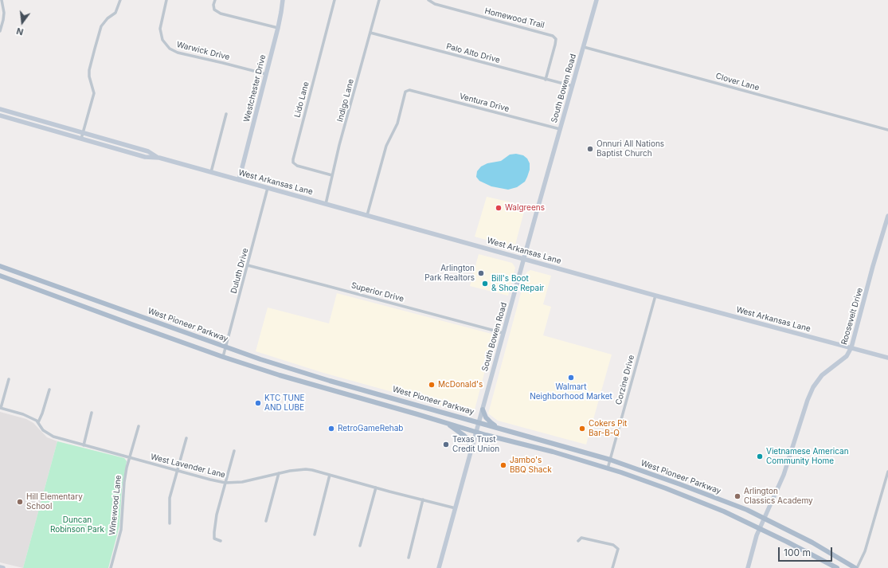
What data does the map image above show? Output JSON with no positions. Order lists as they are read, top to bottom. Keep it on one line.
{"streets":{"main road":["Westchester Drive","South Bowen Road","West Arkansas Lane","Roosevelt Drive","West Pioneer Parkway"],"street":["Homewood Trail","Warwick Drive","Palo Alto Drive","Clover Lane","Lido Lane","Indigo Lane","Ventura Drive","Duluth Drive","Superior Drive","Corzine Drive","West Lavender Lane","Winewood Lane"]},"crossings":[["Homewood Trail","Palo Alto Drive"],["Warwick Drive","Westchester Drive"],["Palo Alto Drive","South Bowen Road"],["Palo Alto Drive","Indigo Lane"],["Clover Lane","South Bowen Road"],["Westchester Drive","West Arkansas Lane"],["South Bowen Road","Ventura Drive"],["South Bowen Road","West Arkansas Lane"],["South Bowen Road","Superior Drive"],["South Bowen Road","West Pioneer Parkway"],["South Bowen Road","West Lavender Lane"],["Lido Lane","Indigo Lane"],["Indigo Lane","West Arkansas Lane"],["Ventura Drive","West Arkansas Lane"],["West Arkansas Lane","Duluth Drive"],["West Arkansas Lane","Roosevelt Drive"],["West Arkansas Lane","Corzine Drive"],["Duluth Drive","Superior Drive"],["Duluth Drive","West Pioneer Parkway"],["Roosevelt Drive","West Pioneer Parkway"],["West Pioneer Parkway","Corzine Drive"],["West Lavender Lane","Winewood Lane"]],"parks":["Duncan Robinson Park"],"places":["Onnuri All Nations Baptist Church","Walgreens","Arlington Park Realtors","Bill's Boot & Shoe Repair","Walmart Neighborhood Market","McDonald's","KTC TUNE AND LUBE","RetroGameRehab","Cokers Pit Bar-B-Q","Texas Trust Credit Union","Vietnamese American Community Home","Jambo's BBQ Shack","Arlington Classics Academy","Hill Elementary School"],"scale_bar":"100 m","north":"bottom"}
